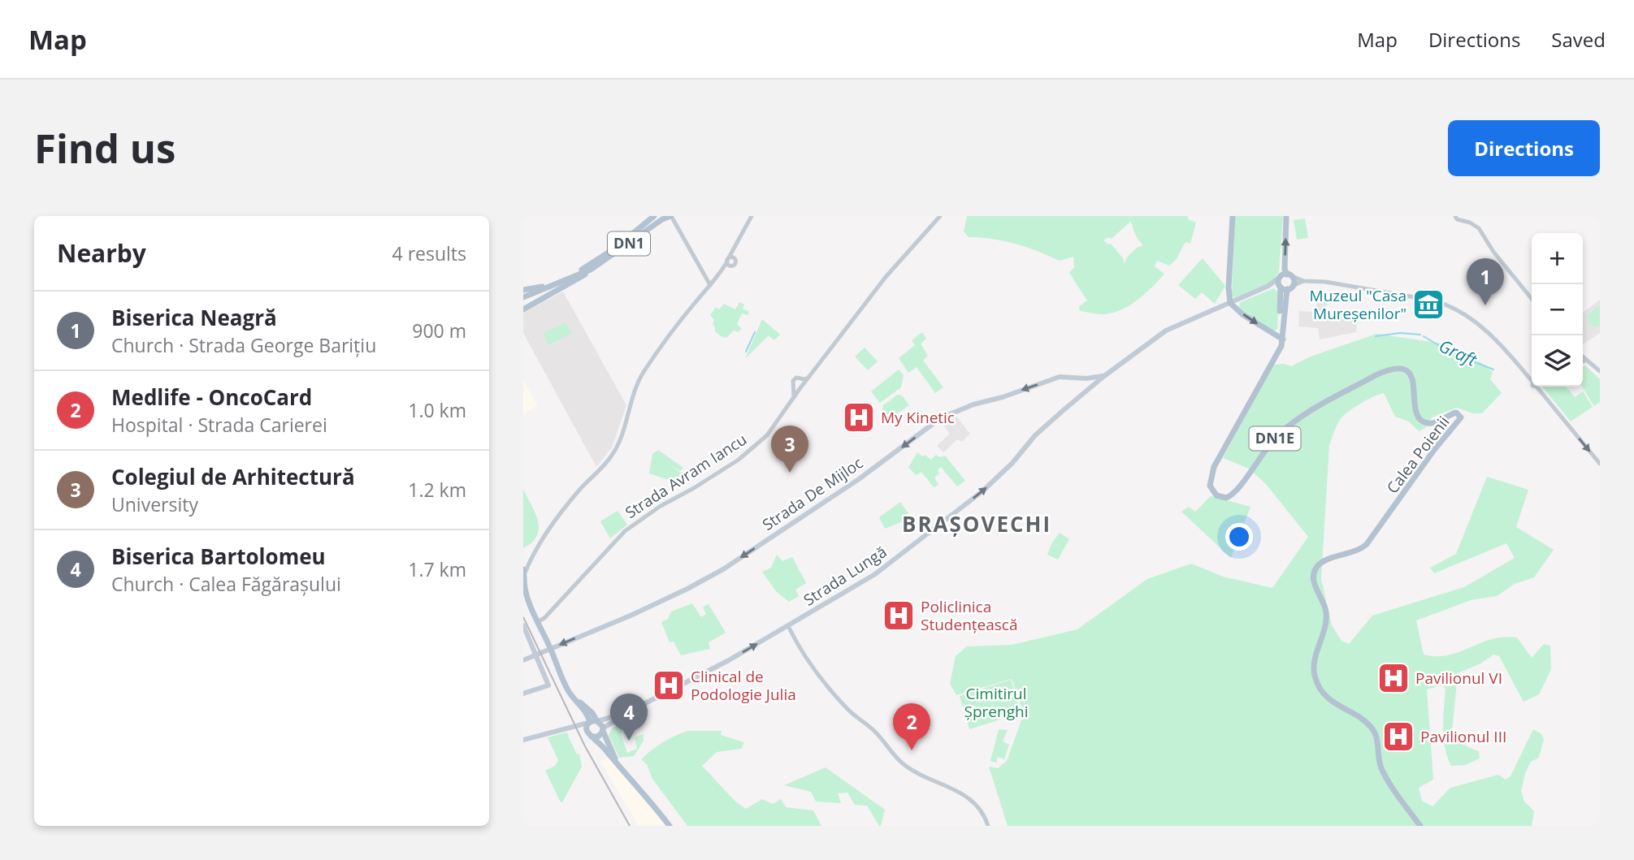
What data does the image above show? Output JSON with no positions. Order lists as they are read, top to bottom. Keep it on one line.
{"streets":{"main road":["DN1","DN1E","Calea Poienii","Strada De Mijloc","Strada Lungă"],"street":["Strada Avram Iancu"]},"crossings":[["DN1E","Calea Poienii"],["DN1E","Strada Lungă"],["Strada De Mijloc","Strada Lungă"]],"one_way":["Strada De Mijloc","Strada Lungă"],"districts":["BRAȘOVECHI"],"water":["Graft"],"parks":["Cimitirul Șprenghi"],"places":{"museum":["Muzeul \"Casa Mureșenilor\""],"hospital":["My Kinetic","Policlinica Studențească","Pavilionul VI","Clinical de Podologie Julia","Pavilionul III"]},"page":{"header":"Map","nav":["Map","Directions","Saved"],"buttons":"Directions","title":"Find us","heading":["Nearby","4 results"],"map_buttons":["+","−"],"pins":["1","3","4","2"],"list":[{"mark":"1","name":"Biserica Neagră","note":"Church · Strada George Barițiu","value":"900 m"},{"mark":"2","name":"Medlife - OncoCard","note":"Hospital · Strada Carierei","value":"1.0 km"},{"mark":"3","name":"Colegiul de Arhitectură","note":"University","value":"1.2 km"},{"mark":"4","name":"Biserica Bartolomeu","note":"Church · Calea Făgărașului","value":"1.7 km"}]}}
